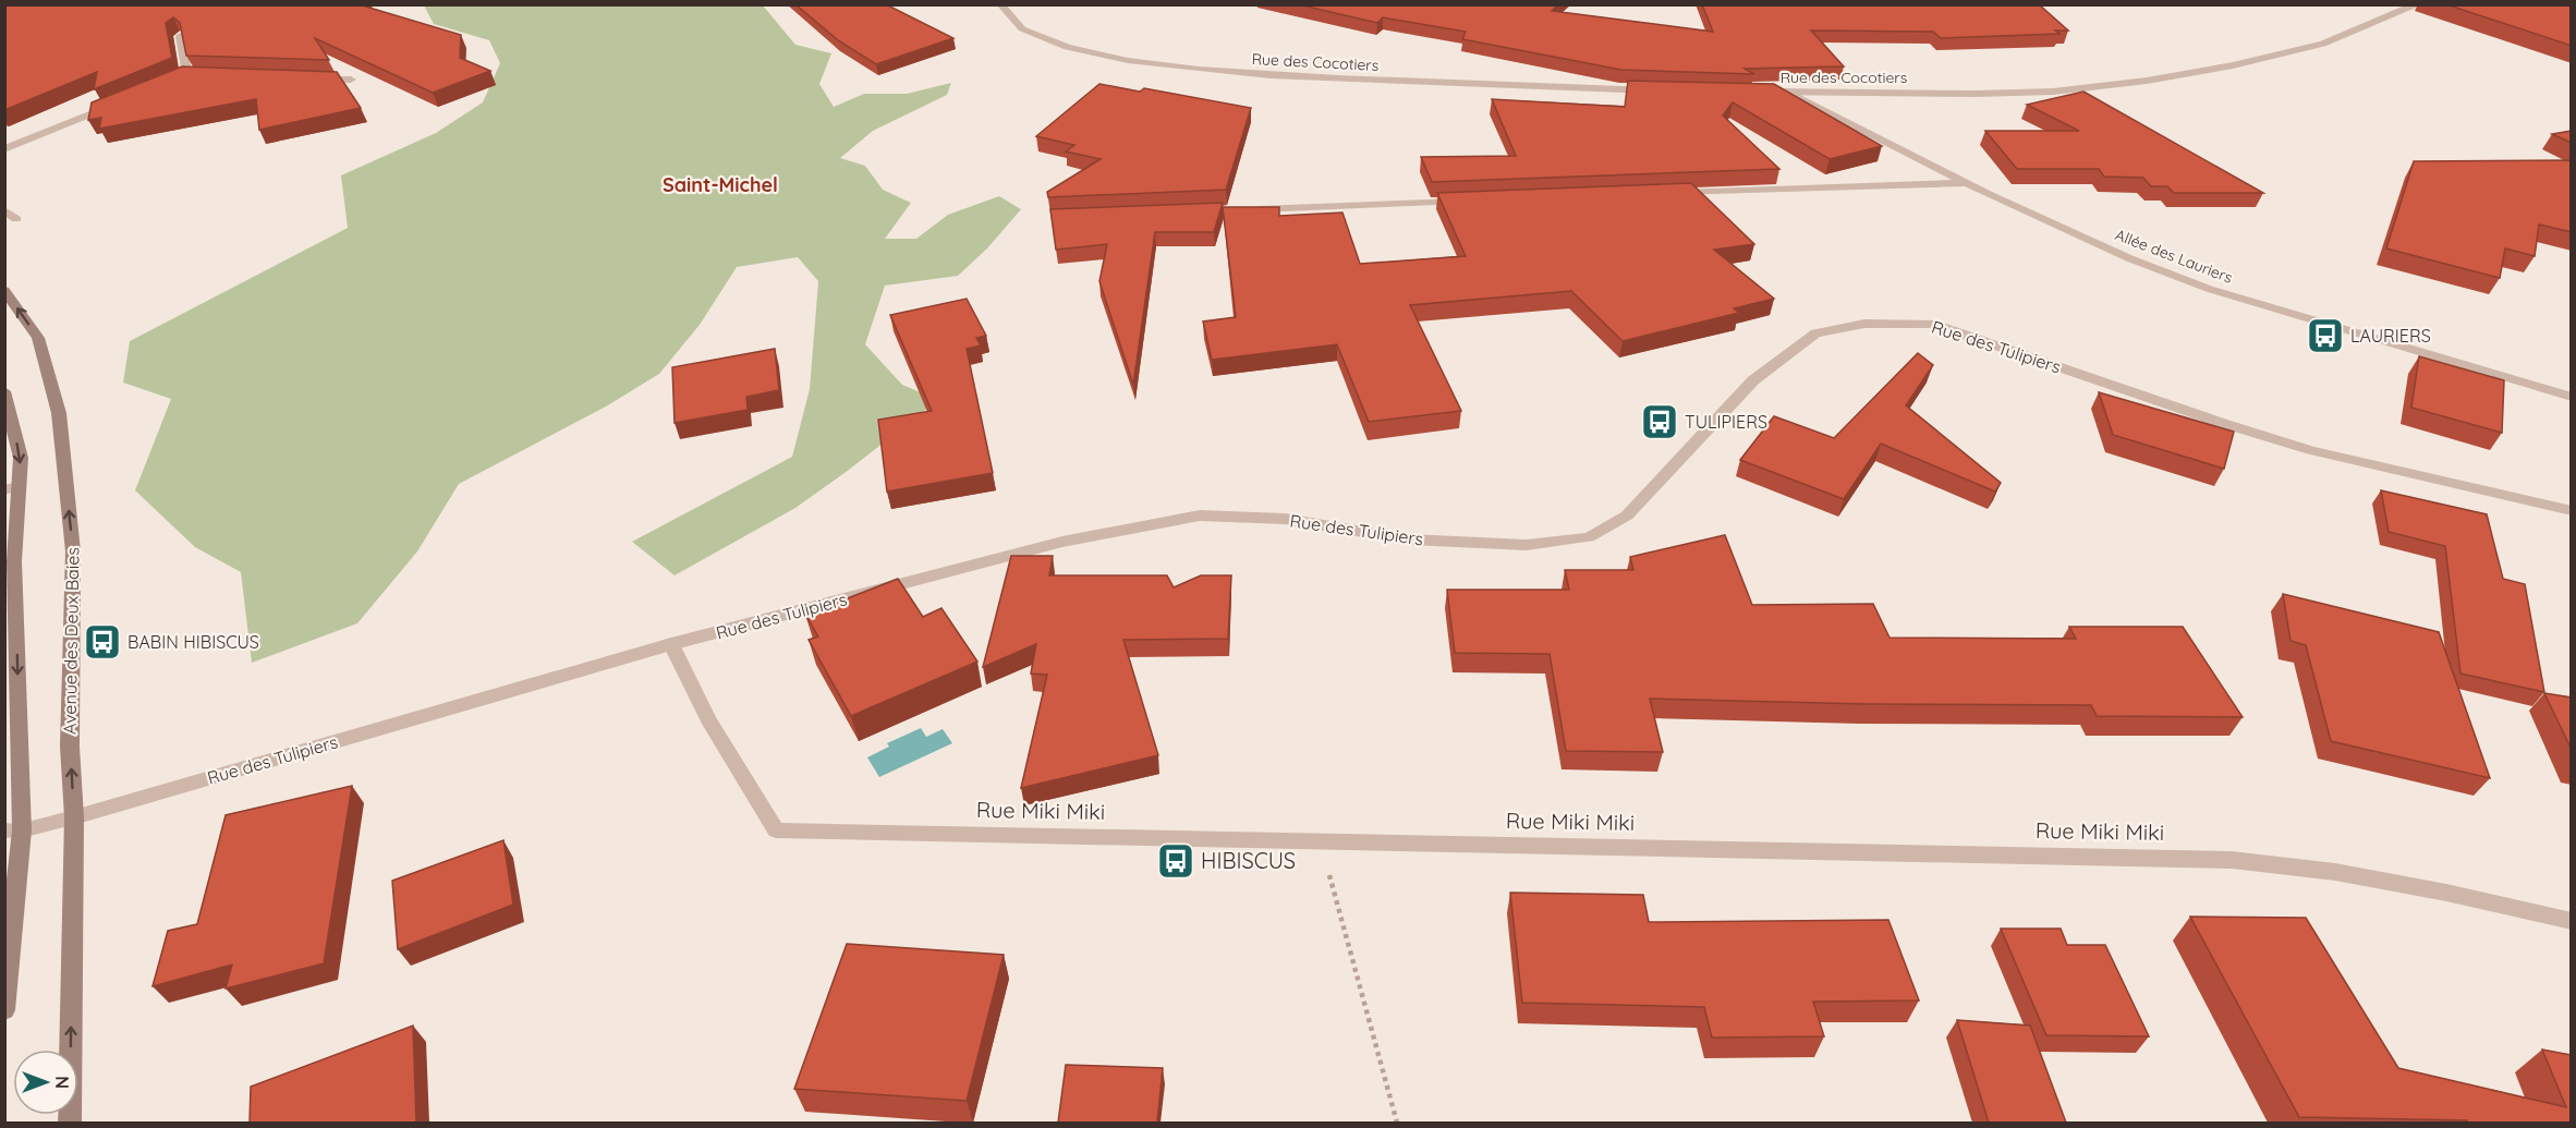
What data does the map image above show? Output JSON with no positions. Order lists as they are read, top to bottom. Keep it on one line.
{"streets":{"main road":["Avenue des Deux Baies"],"street":["Rue des Cocotiers","Allée des Lauriers","Rue des Tulipiers","Rue Miki Miki"]},"crossings":[["Rue des Cocotiers","Allée des Lauriers"],["Rue des Tulipiers","Avenue des Deux Baies"],["Rue des Tulipiers","Rue Miki Miki"]],"districts":["Saint-Michel"],"places":{"bus stop":["LAURIERS","TULIPIERS","BABIN HIBISCUS","HIBISCUS"]},"north":"right"}
